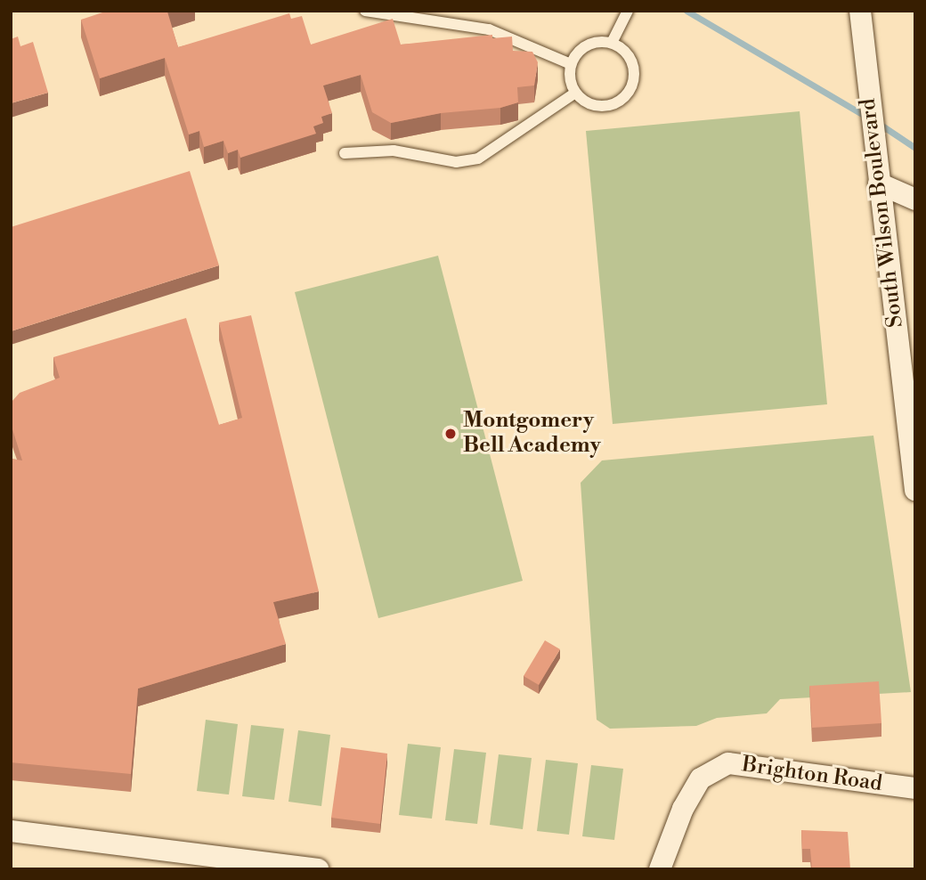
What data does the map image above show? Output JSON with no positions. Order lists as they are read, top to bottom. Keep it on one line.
{"streets":{"street":["South Wilson Boulevard","Brighton Road"]},"places":["Montgomery Bell Academy"]}
